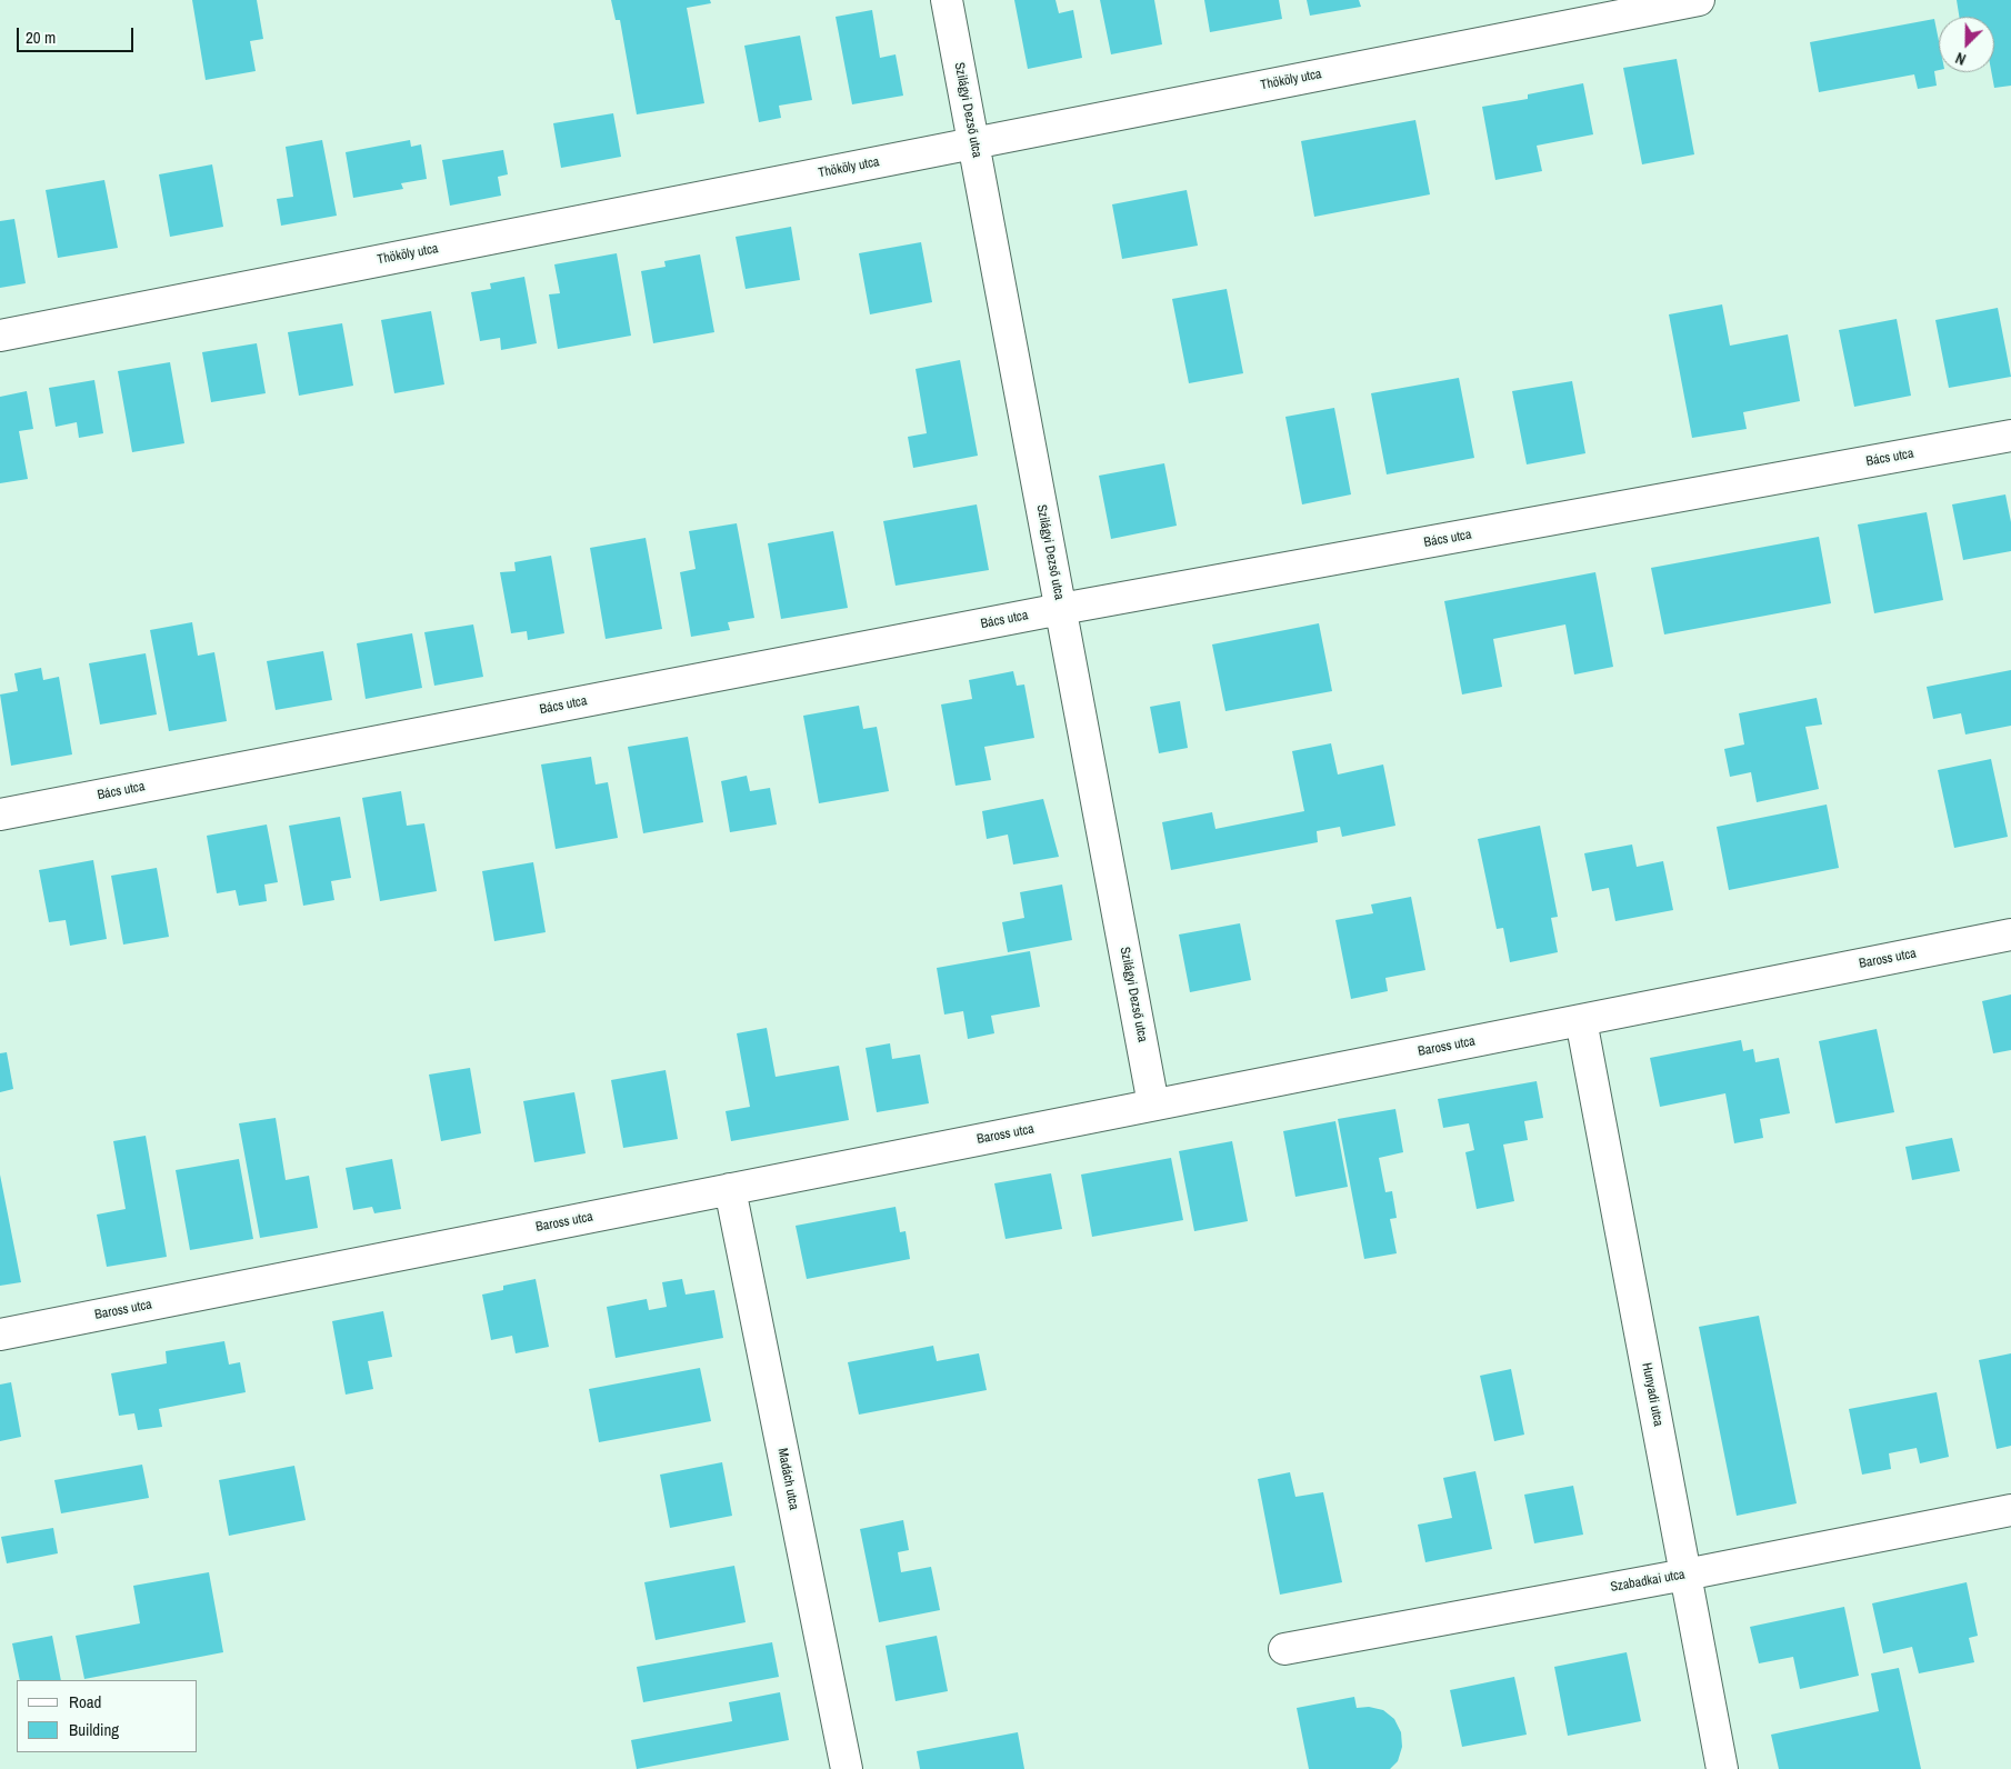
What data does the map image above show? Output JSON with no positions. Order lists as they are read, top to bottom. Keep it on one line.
{"streets":{"street":["Thököly utca","Szilágyi Dezső utca","Bács utca","Baross utca","Hunyadi utca","Madách utca","Szabadkai utca"]},"crossings":[["Thököly utca","Szilágyi Dezső utca"],["Szilágyi Dezső utca","Bács utca"],["Szilágyi Dezső utca","Baross utca"],["Baross utca","Hunyadi utca"],["Baross utca","Madách utca"],["Hunyadi utca","Szabadkai utca"]],"legend":["Road","Building"],"scale_bar":"20 m","north":"bottom left"}
